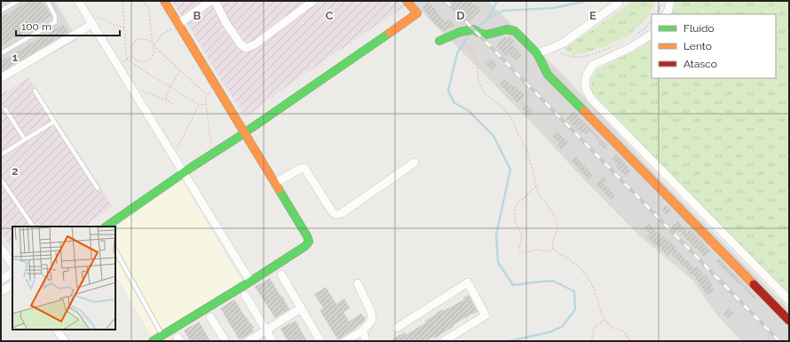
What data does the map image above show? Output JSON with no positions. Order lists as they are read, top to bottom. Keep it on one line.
{"legend":["Fluido","Lento","Atasco"],"scale_bar":"100 m","grid":{"columns":["B","C","D","E"],"rows":["1","2"]}}
